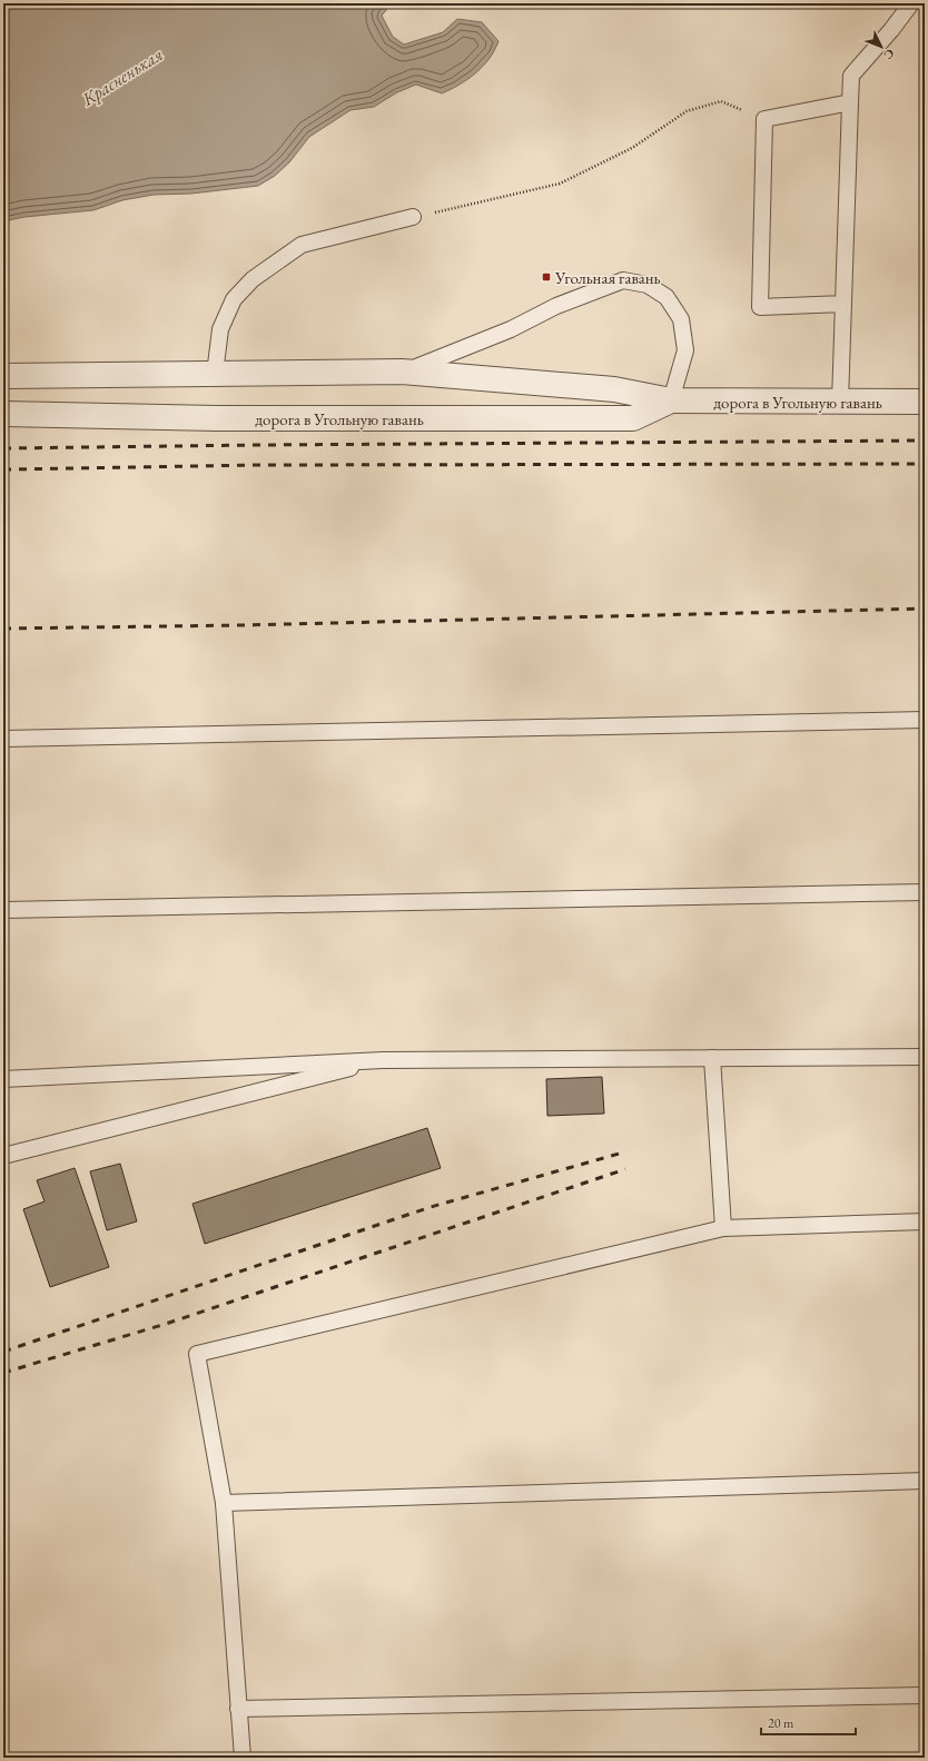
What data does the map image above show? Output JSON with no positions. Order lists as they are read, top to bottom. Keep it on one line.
{"streets":{"street":["дорога в Угольную гавань"]},"water":["Красненькая"],"places":{"transit":["Угольная гавань"]},"scale_bar":"20 m","north":"bottom right"}
